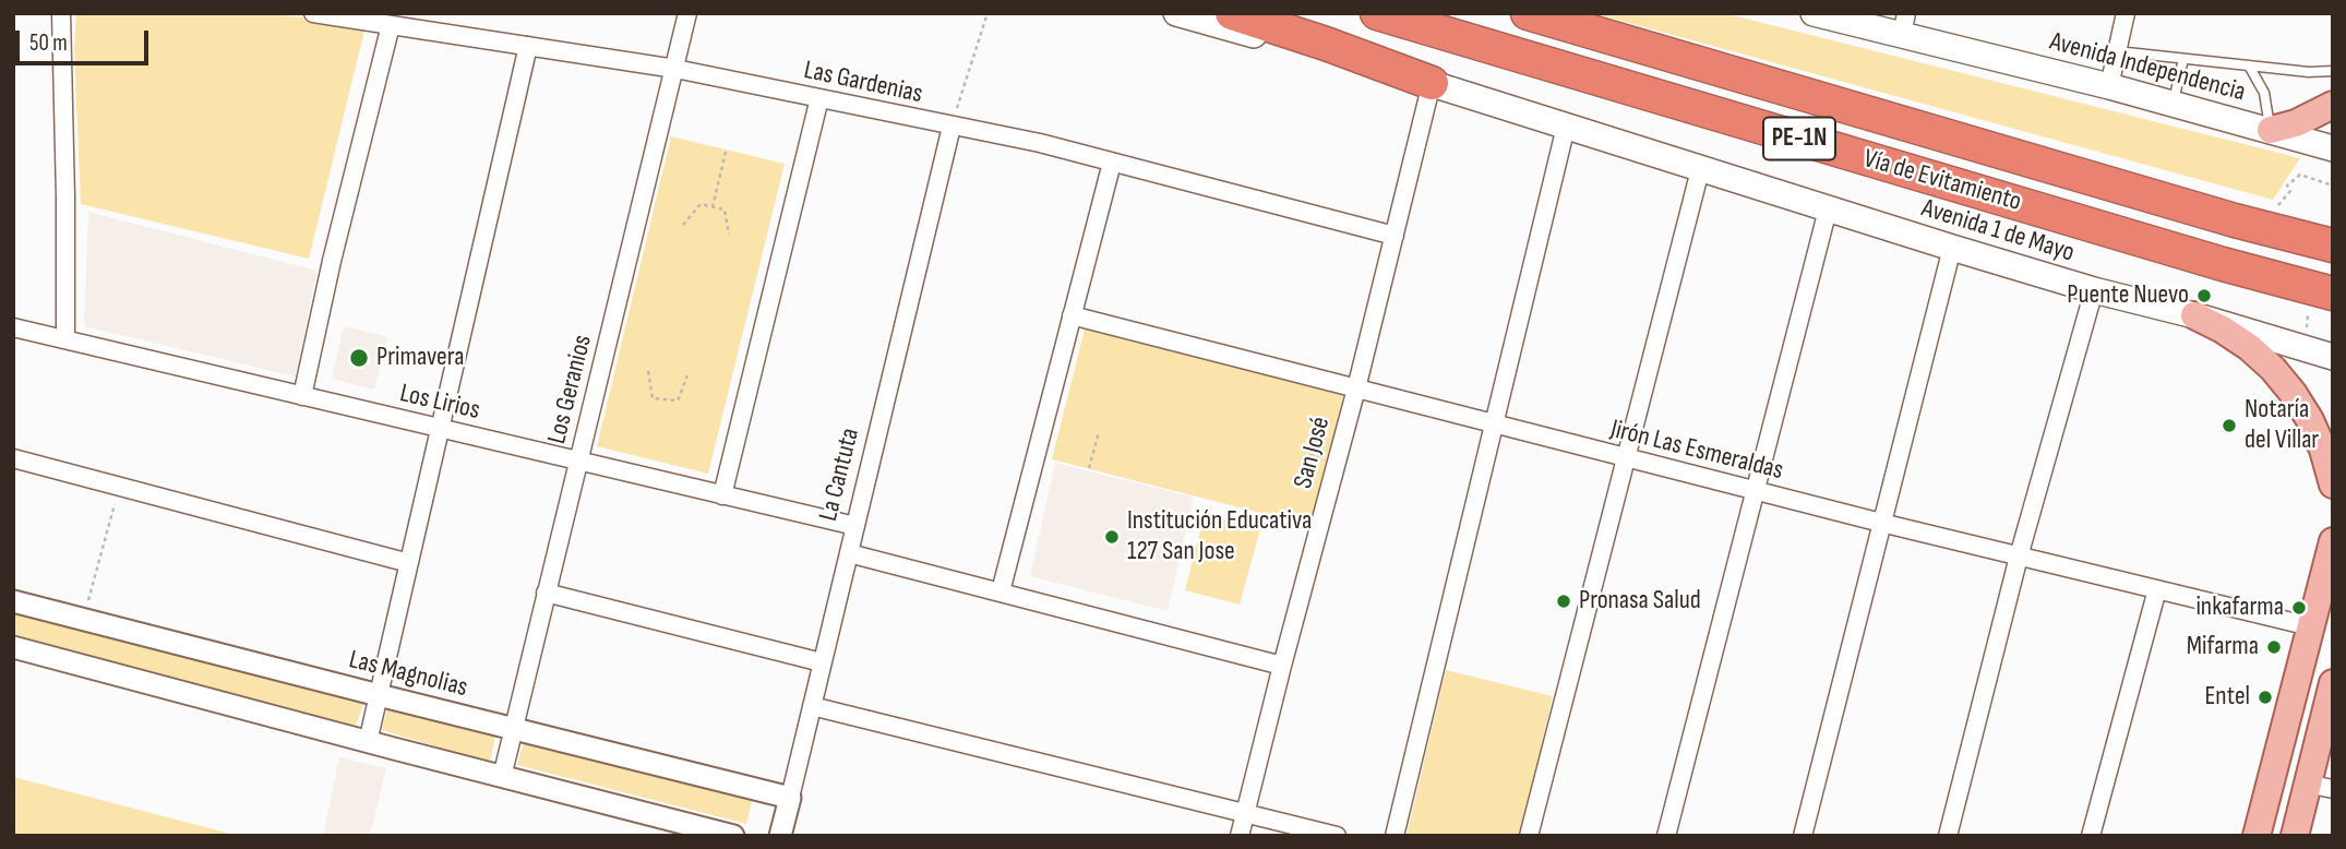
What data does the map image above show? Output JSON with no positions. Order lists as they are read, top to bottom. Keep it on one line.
{"streets":{"highway":["PE-1N","Vía de Evitamiento"],"main road":["Avenida Independencia","Avenida 1 de Mayo"],"street":["Las Gardenias","Los Geranios","Los Lirios","Jirón Las Esmeraldas","San José","La Cantuta","Las Magnolias"]},"crossings":[["Las Gardenias","Los Geranios"],["Las Gardenias","San José"],["Las Gardenias","La Cantuta"],["Avenida 1 de Mayo","San José"],["Los Geranios","Los Lirios"],["Los Geranios","Las Magnolias"],["Los Lirios","La Cantuta"],["Jirón Las Esmeraldas","San José"],["La Cantuta","Las Magnolias"]],"places":["Puente Nuevo","Primavera","Notaría del Villar","Institución Educativa 127 San Jose","Pronasa Salud","inkafarma","Mifarma","Entel"],"scale_bar":"50 m"}
